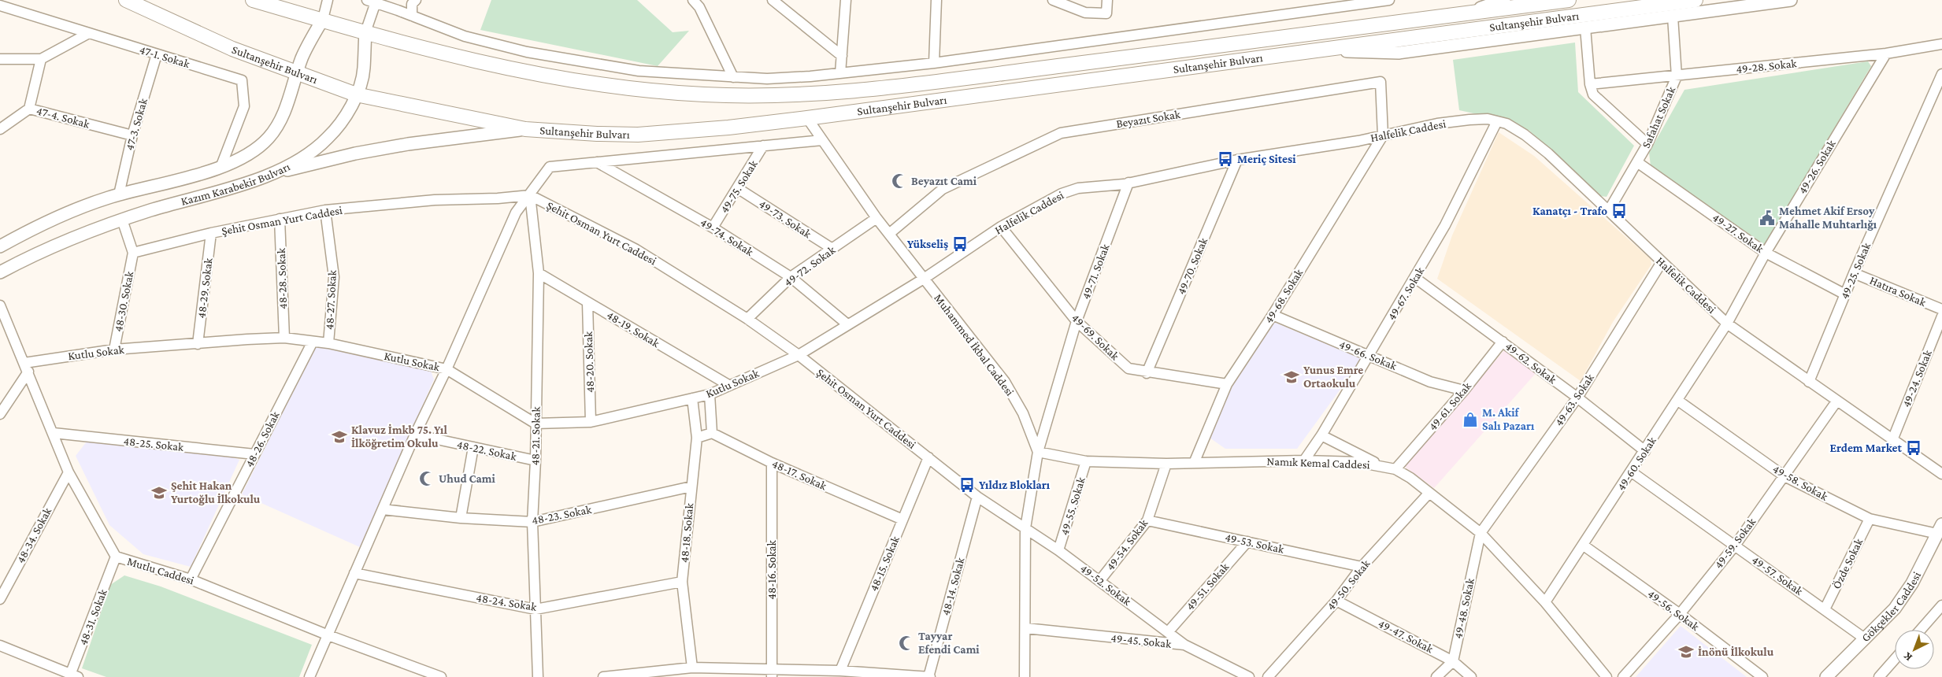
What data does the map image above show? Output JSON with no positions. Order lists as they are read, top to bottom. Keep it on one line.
{"streets":{"highway":["Sultanşehir Bulvarı"],"main road":["Kazım Karabekir Bulvarı","Gökçekler Caddesi"],"street":["47-1. Sokak","49-28. Sokak","47-4. Sokak","Safahat Sokak","Beyazıt Sokak","47-3. Sokak","Halfelik Caddesi","49-26. Sokak","49-75. Sokak","49-73. Sokak","Şehit Osman Yurt Caddesi","49-27. Sokak","49-74. Sokak","49-72. Sokak","49-70. Sokak","49-25. Sokak","49-71. Sokak","48-28. Sokak","48-29. Sokak","Hatıra Sokak","49-67. Sokak","49-68. Sokak","48-27. Sokak","48-30. Sokak","48-19. Sokak","49-69. Sokak","Muhammed İkbal Caddesi","Kutlu Sokak","49-66. Sokak","48-20. Sokak","49-62. Sokak","49-24. Sokak","49-63. Sokak","49-61. Sokak","48-21. Sokak","48-26. Sokak","48-25. Sokak","48-22. Sokak","Namık Kemal Caddesi","49-60. Sokak","48-17. Sokak","49-58. Sokak","49-55. Sokak","48-23. Sokak","48-18. Sokak","48-34. Sokak","49-53. Sokak","49-59. Sokak","49-54. Sokak","48-15. Sokak","Özde Sokak","48-16. Sokak","Mutlu Caddesi","49-57. Sokak","49-52. Sokak","49-50. Sokak","48-14. Sokak","49-51. Sokak","48-24. Sokak","49-48. Sokak","49-56. Sokak","48-31. Sokak","49-47. Sokak","49-45. Sokak"]},"crossings":[["Sultanşehir Bulvarı","Kazım Karabekir Bulvarı"],["Sultanşehir Bulvarı","Muhammed İkbal Caddesi"],["47-1. Sokak","47-3. Sokak"],["47-1. Sokak","Kazım Karabekir Bulvarı"],["49-28. Sokak","Safahat Sokak"],["49-28. Sokak","49-26. Sokak"],["47-4. Sokak","47-3. Sokak"],["Safahat Sokak","Halfelik Caddesi"],["Safahat Sokak","49-27. Sokak"],["Beyazıt Sokak","Halfelik Caddesi"],["Beyazıt Sokak","49-68. Sokak"],["Beyazıt Sokak","Muhammed İkbal Caddesi"],["47-3. Sokak","Kazım Karabekir Bulvarı"],["Halfelik Caddesi","49-26. Sokak"],["Halfelik Caddesi","Şehit Osman Yurt Caddesi"],["Halfelik Caddesi","49-74. Sokak"],["Halfelik Caddesi","49-70. Sokak"],["Halfelik Caddesi","49-25. Sokak"],["Halfelik Caddesi","49-71. Sokak"],["Halfelik Caddesi","49-67. Sokak"],["Halfelik Caddesi","49-68. Sokak"],["Halfelik Caddesi","49-69. Sokak"],["Halfelik Caddesi","Muhammed İkbal Caddesi"],["Halfelik Caddesi","Kutlu Sokak"],["Halfelik Caddesi","49-24. Sokak"],["Halfelik Caddesi","49-63. Sokak"],["Halfelik Caddesi","49-60. Sokak"],["Halfelik Caddesi","49-59. Sokak"],["49-26. Sokak","49-27. Sokak"],["49-26. Sokak","49-60. Sokak"],["49-75. Sokak","49-73. Sokak"],["49-75. Sokak","49-74. Sokak"],["49-73. Sokak","49-72. Sokak"],["Şehit Osman Yurt Caddesi","49-72. Sokak"],["Şehit Osman Yurt Caddesi","48-28. Sokak"],["Şehit Osman Yurt Caddesi","48-29. Sokak"],["Şehit Osman Yurt Caddesi","48-27. Sokak"],["Şehit Osman Yurt Caddesi","48-30. Sokak"],["Şehit Osman Yurt Caddesi","Kutlu Sokak"],["Şehit Osman Yurt Caddesi","48-21. Sokak"],["Şehit Osman Yurt Caddesi","48-15. Sokak"],["Şehit Osman Yurt Caddesi","49-52. Sokak"],["Şehit Osman Yurt Caddesi","48-14. Sokak"],["49-27. Sokak","49-25. Sokak"],["49-74. Sokak","49-72. Sokak"],["49-72. Sokak","Muhammed İkbal Caddesi"],["49-70. Sokak","49-69. Sokak"],["49-25. Sokak","Hatıra Sokak"],["49-71. Sokak","49-69. Sokak"],["49-71. Sokak","Muhammed İkbal Caddesi"],["49-71. Sokak","Namık Kemal Caddesi"],["48-28. Sokak","Kutlu Sokak"],["48-29. Sokak","Kutlu Sokak"],["49-67. Sokak","49-66. Sokak"],["49-67. Sokak","49-62. Sokak"],["49-67. Sokak","Namık Kemal Caddesi"],["49-68. Sokak","49-69. Sokak"],["49-68. Sokak","49-66. Sokak"],["49-68. Sokak","Namık Kemal Caddesi"],["48-27. Sokak","Kutlu Sokak"],["48-30. Sokak","Kutlu Sokak"],["48-19. Sokak","Kutlu Sokak"],["48-19. Sokak","48-20. Sokak"],["48-19. Sokak","48-21. Sokak"],["Muhammed İkbal Caddesi","Namık Kemal Caddesi"],["Kutlu Sokak","48-20. Sokak"],["Kutlu Sokak","48-21. Sokak"],["Kutlu Sokak","48-26. Sokak"],["Kutlu Sokak","48-18. Sokak"],["Kutlu Sokak","Mutlu Caddesi"],["49-66. Sokak","49-61. Sokak"],["49-62. Sokak","49-63. Sokak"],["49-62. Sokak","49-61. Sokak"],["49-62. Sokak","49-60. Sokak"],["49-63. Sokak","Namık Kemal Caddesi"],["49-63. Sokak","49-48. Sokak"],["49-61. Sokak","Namık Kemal Caddesi"],["48-21. Sokak","48-22. Sokak"],["48-21. Sokak","48-23. Sokak"],["48-21. Sokak","48-24. Sokak"],["48-26. Sokak","48-25. Sokak"],["48-26. Sokak","Mutlu Caddesi"],["48-25. Sokak","Mutlu Caddesi"],["Namık Kemal Caddesi","49-60. Sokak"],["Namık Kemal Caddesi","49-55. Sokak"],["Namık Kemal Caddesi","49-54. Sokak"],["Namık Kemal Caddesi","49-50. Sokak"],["Namık Kemal Caddesi","49-48. Sokak"],["49-60. Sokak","49-58. Sokak"],["49-60. Sokak","49-57. Sokak"],["49-60. Sokak","49-56. Sokak"],["48-17. Sokak","48-15. Sokak"],["48-17. Sokak","48-16. Sokak"],["49-58. Sokak","49-59. Sokak"],["49-58. Sokak","Özde Sokak"],["49-58. Sokak","Gökçekler Caddesi"],["49-55. Sokak","49-52. Sokak"],["48-23. Sokak","48-18. Sokak"],["48-18. Sokak","48-24. Sokak"],["48-34. Sokak","Mutlu Caddesi"],["49-53. Sokak","49-54. Sokak"],["49-53. Sokak","49-50. Sokak"],["49-53. Sokak","49-51. Sokak"],["49-59. Sokak","49-57. Sokak"],["49-59. Sokak","49-56. Sokak"],["49-54. Sokak","49-52. Sokak"],["Özde Sokak","49-57. Sokak"],["Mutlu Caddesi","48-31. Sokak"],["49-57. Sokak","Gökçekler Caddesi"],["49-52. Sokak","49-51. Sokak"],["49-52. Sokak","49-45. Sokak"],["49-50. Sokak","49-47. Sokak"],["49-48. Sokak","49-47. Sokak"]],"places":{"bus stop":["Meriç Sitesi","Kanatçı - Trafo","Yükseliş","Erdem Market","Yıldız Blokları"],"mosque":["Beyazıt Cami","Uhud Cami","Tayyar Efendi Cami"],"public building":["Mehmet Akif Ersoy Mahalle Muhtarlığı"],"school or university":["Yunus Emre Ortaokulu","Klavuz İmkb 75. Yıl İlköğretim Okulu","Şehit Hakan Yurtoğlu İlkokulu","İnönü İlkokulu"],"shop":["M. Akif Salı Pazarı"]},"north":"bottom left"}
